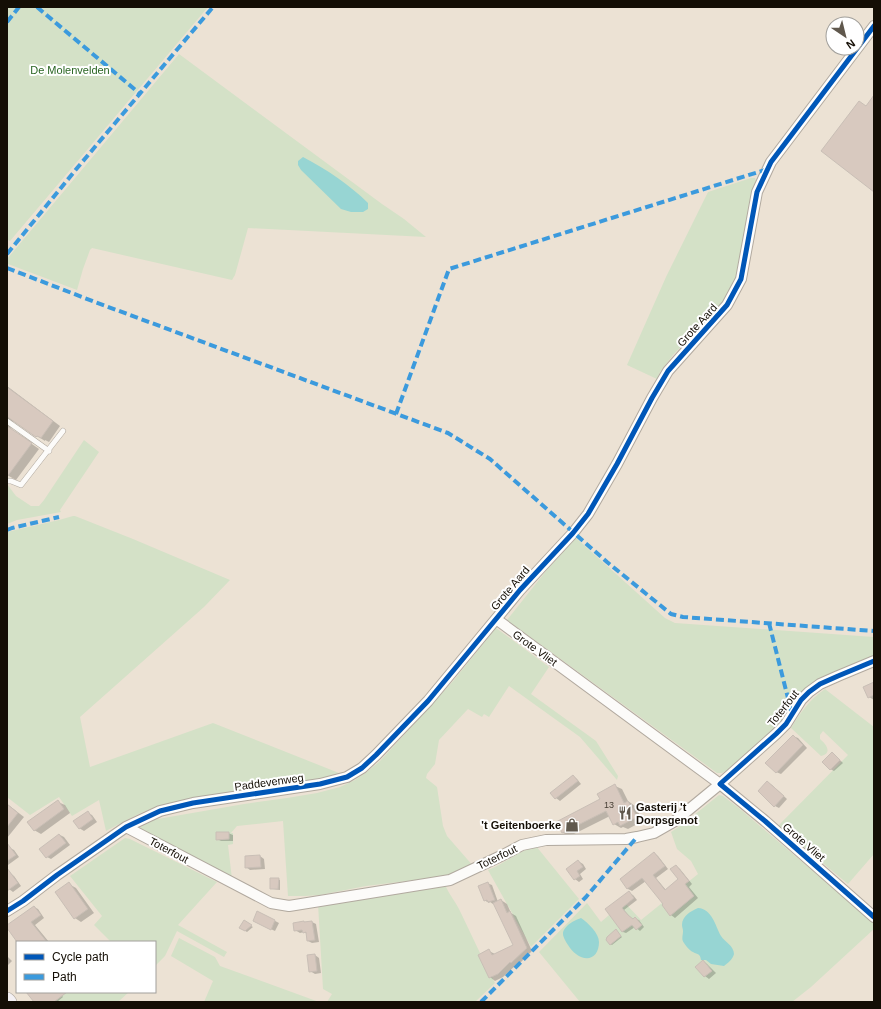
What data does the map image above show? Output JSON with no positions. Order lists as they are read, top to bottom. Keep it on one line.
{"streets":{"street":["Grote Aard","Grote Vliet","Toterfout","Paddevenweg"]},"crossings":[["Grote Aard","Grote Vliet"],["Grote Aard","Paddevenweg"],["Grote Vliet","Toterfout"],["Grote Vliet","Paddevenweg"],["Toterfout","Paddevenweg"]],"parks":["De Molenvelden"],"places":{"restaurant":["Gasterij 't Dorpsgenot"],"shop":["'t Geitenboerke"]},"house_numbers":["13"],"legend":["Cycle path","Path"],"north":"bottom right"}
